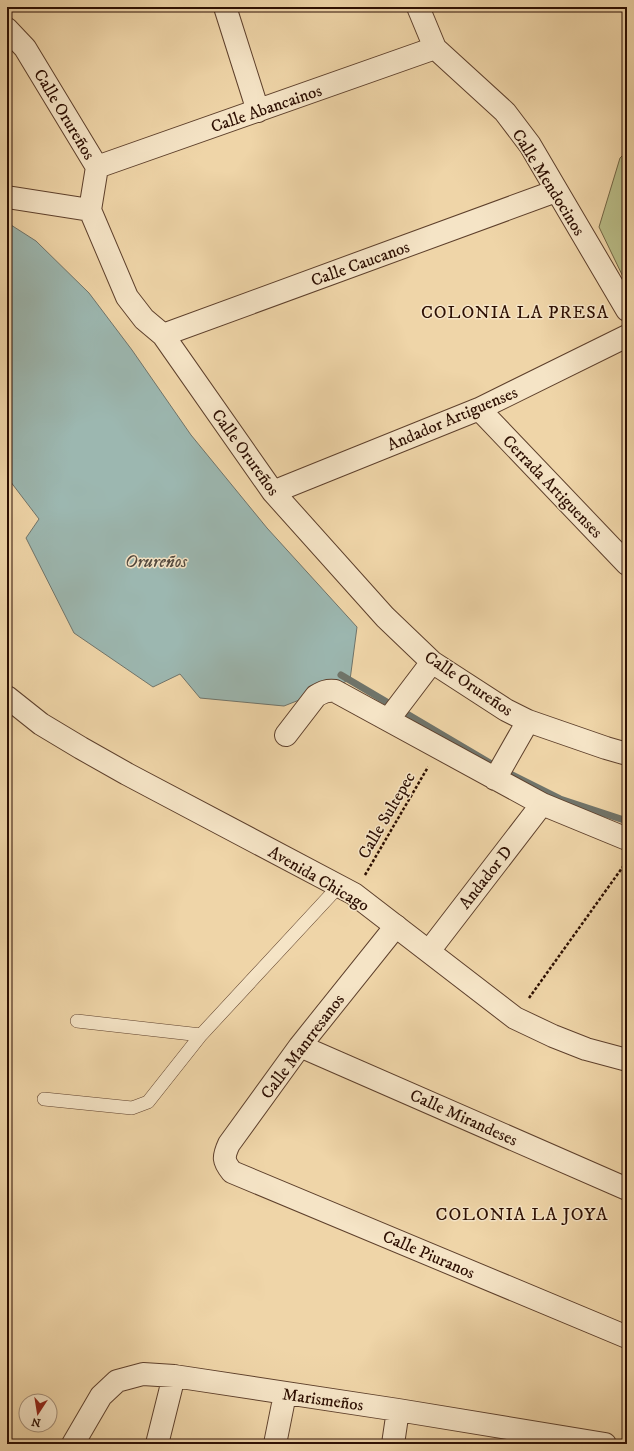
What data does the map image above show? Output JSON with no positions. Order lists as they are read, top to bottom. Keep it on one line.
{"streets":{"street":["Calle Abancainos","Calle Orureños","Calle Mendocinos","Calle Caucanos","Andador Artiguenses","Cerrada Artiguenses","Andador D","Avenida Chicago","Calle Manrresanos","Calle Mirandeses","Calle Piuranos","Marismeños"],"path":["Calle Sultepec"]},"crossings":[["Calle Abancainos","Calle Orureños"],["Calle Abancainos","Calle Mendocinos"],["Calle Orureños","Calle Caucanos"],["Calle Orureños","Andador Artiguenses"],["Calle Mendocinos","Calle Caucanos"],["Andador Artiguenses","Cerrada Artiguenses"],["Calle Sultepec","Avenida Chicago"],["Andador D","Avenida Chicago"],["Avenida Chicago","Calle Manrresanos"],["Calle Manrresanos","Calle Mirandeses"],["Calle Manrresanos","Calle Piuranos"]],"districts":["COLONIA LA PRESA","COLONIA LA JOYA"],"water":["Orureños"],"north":"bottom"}
